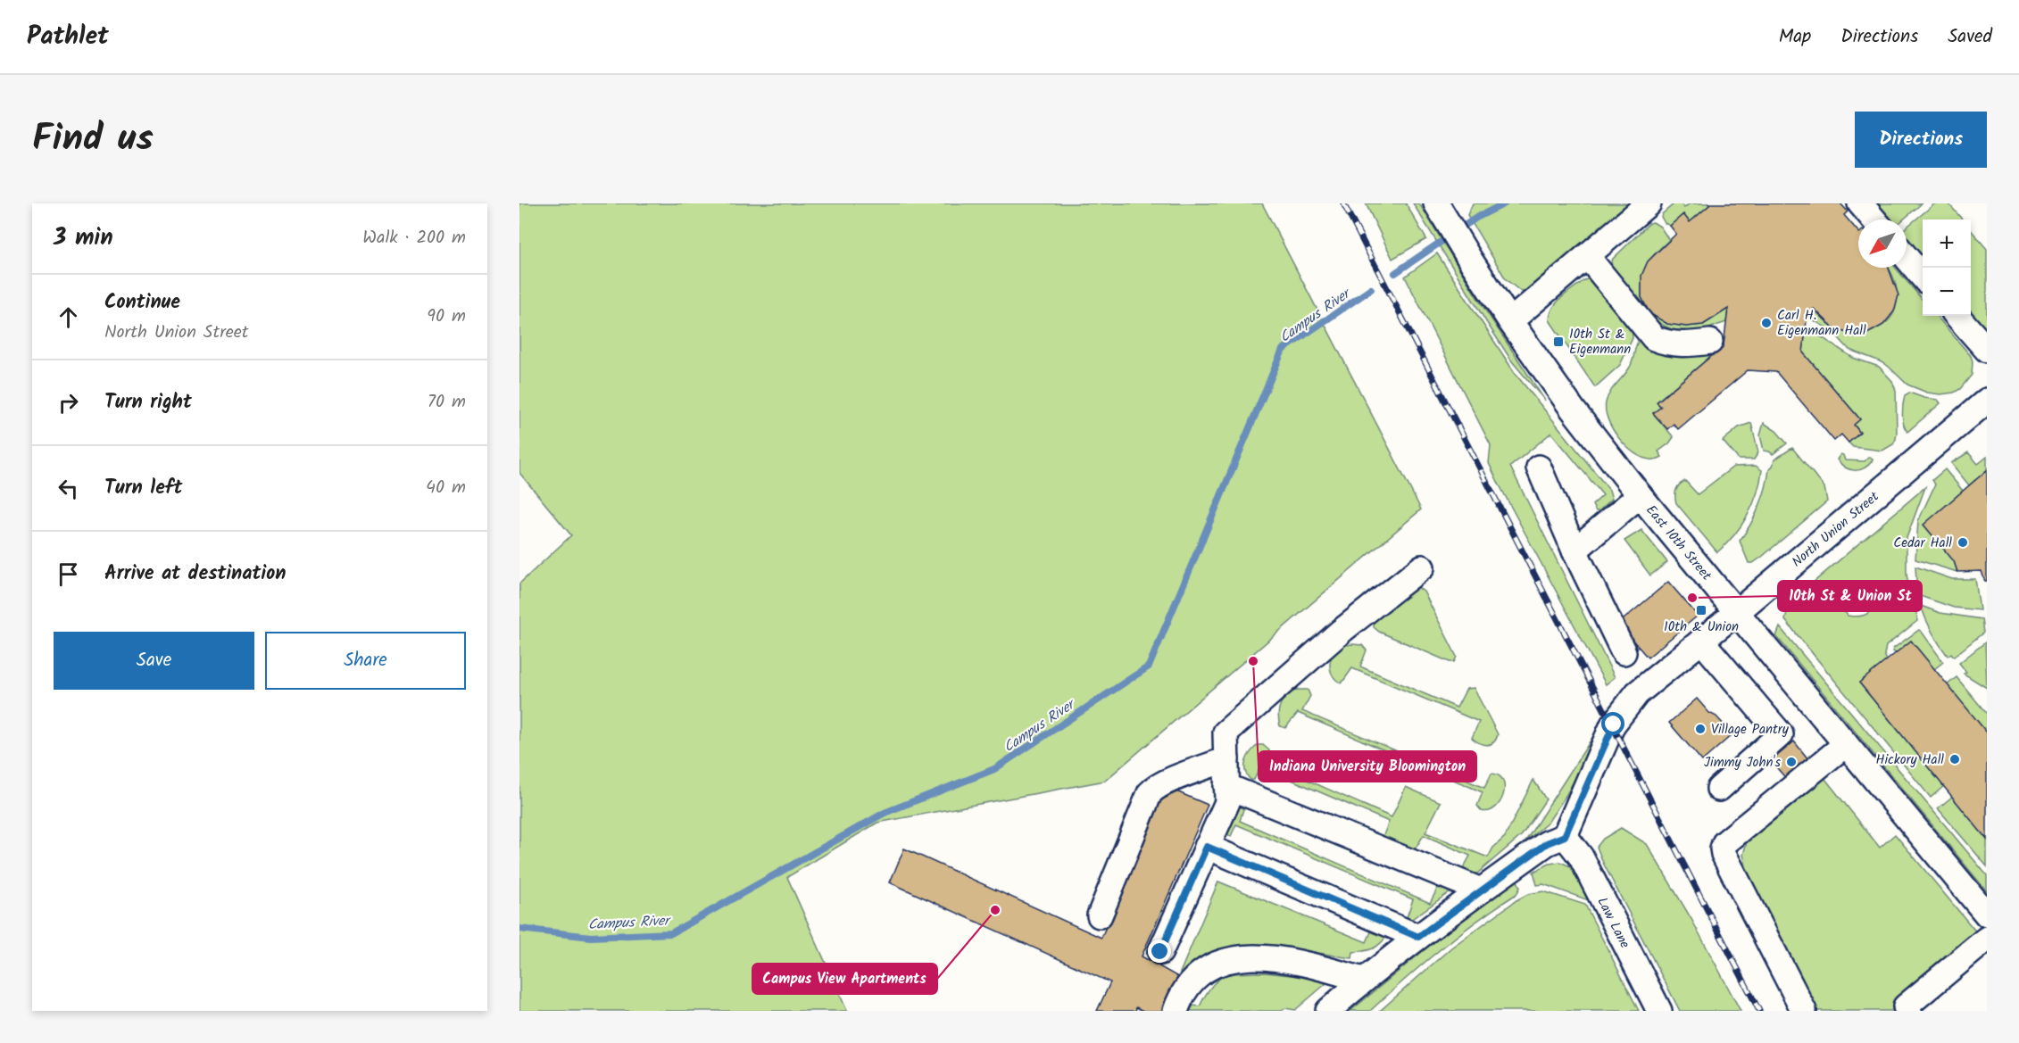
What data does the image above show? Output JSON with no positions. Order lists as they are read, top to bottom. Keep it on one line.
{"streets":{"street":["North Union Street","East 10th Street","Law Lane"]},"crossings":[["North Union Street","East 10th Street"],["North Union Street","Law Lane"]],"water":["Campus River"],"places":{"other":["Carl H. Eigenmann Hall","Cedar Hall","10th St & Union St","Indiana University Bloomington","Village Pantry","Hickory Hall","Jimmy John's","Campus View Apartments"],"transit":["10th St & Eigenmann","10th & Union"]},"north":"bottom left","page":{"header":"Pathlet","nav":["Map","Directions","Saved"],"title":"Find us","buttons":["Directions",["Save","Share"]],"heading":["3 min","Walk · 200 m"],"map_buttons":["+","−"],"list":[["Continue","North Union Street","90 m"],["Turn right","70 m"],["Turn left","40 m"],"Arrive at destination"]}}
